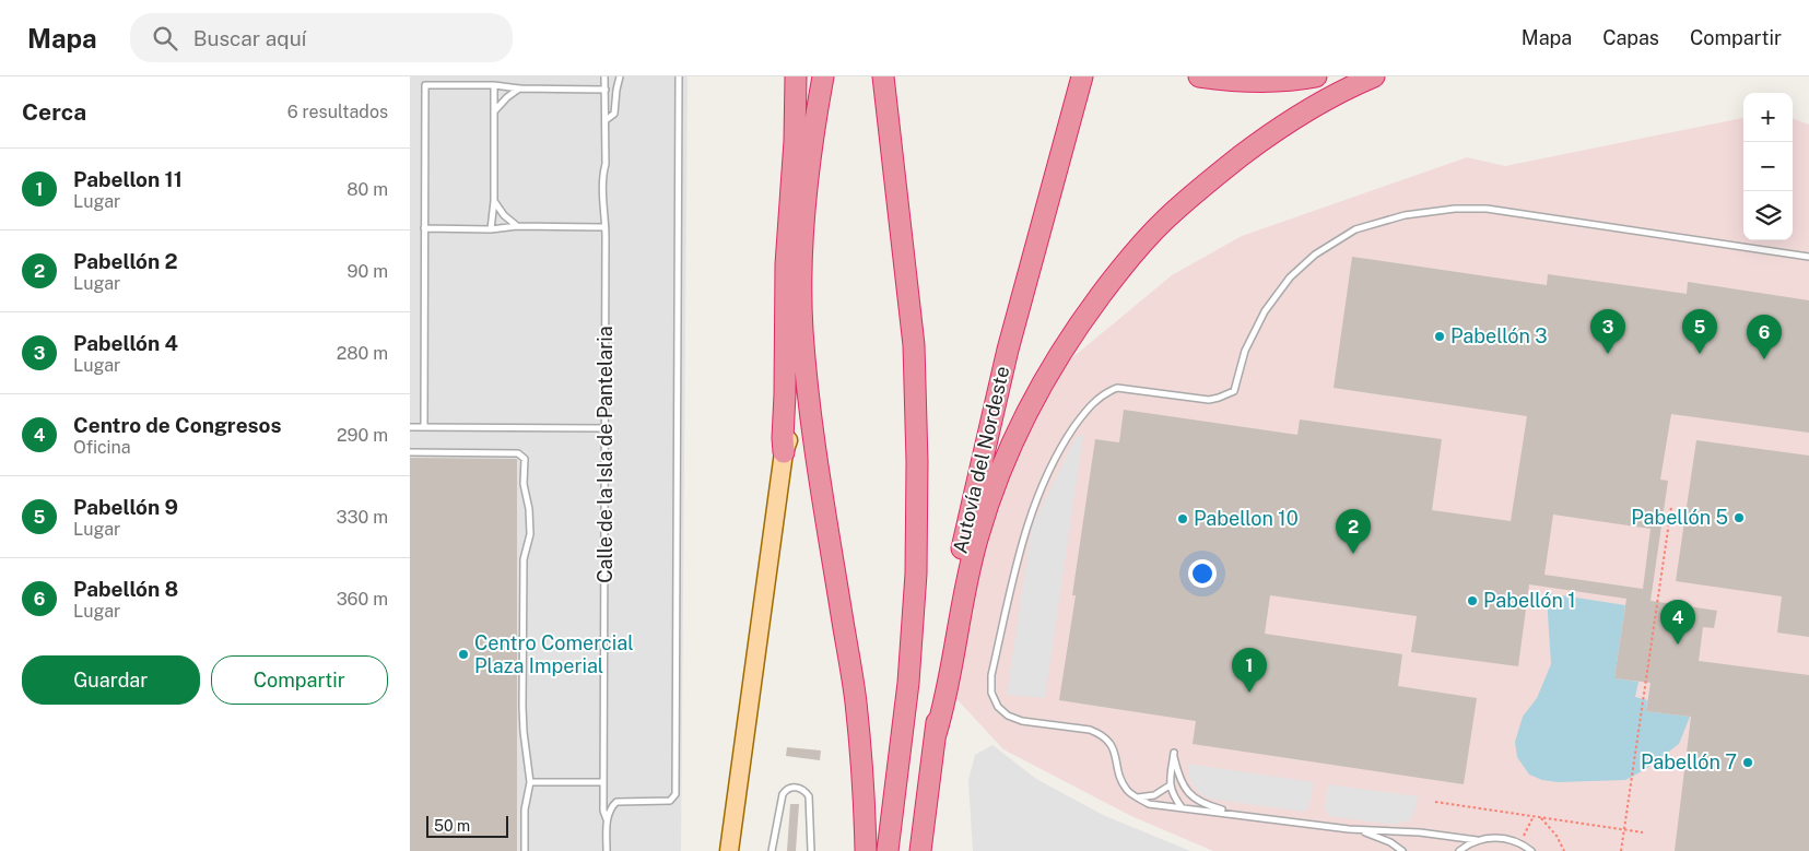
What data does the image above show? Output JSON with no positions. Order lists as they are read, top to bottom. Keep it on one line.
{"streets":{"highway":["Autovía del Nordeste"],"lane":["Calle de la Isla de Pantelaria"]},"places":["Pabellón 3","Pabellón 5","Pabellon 10","Pabellón 1","Centro Comercial Plaza Imperial","Pabellón 7"],"scale_bar":"50 m","page":{"header":"Mapa","search":"Buscar aquí","nav":["Mapa","Capas","Compartir"],"heading":["Cerca","6 resultados"],"map_buttons":["+","−"],"list":[{"mark":"1","name":"Pabellon 11","note":"Lugar","value":"80 m"},{"mark":"2","name":"Pabellón 2","note":"Lugar","value":"90 m"},{"mark":"3","name":"Pabellón 4","note":"Lugar","value":"280 m"},{"mark":"4","name":"Centro de Congresos","note":"Oficina","value":"290 m"},{"mark":"5","name":"Pabellón 9","note":"Lugar","value":"330 m"},{"mark":"6","name":"Pabellón 8","note":"Lugar","value":"360 m"}],"pins":["3","5","6","2","4","1"],"buttons":["Guardar","Compartir"],"scale":"50 m"}}
